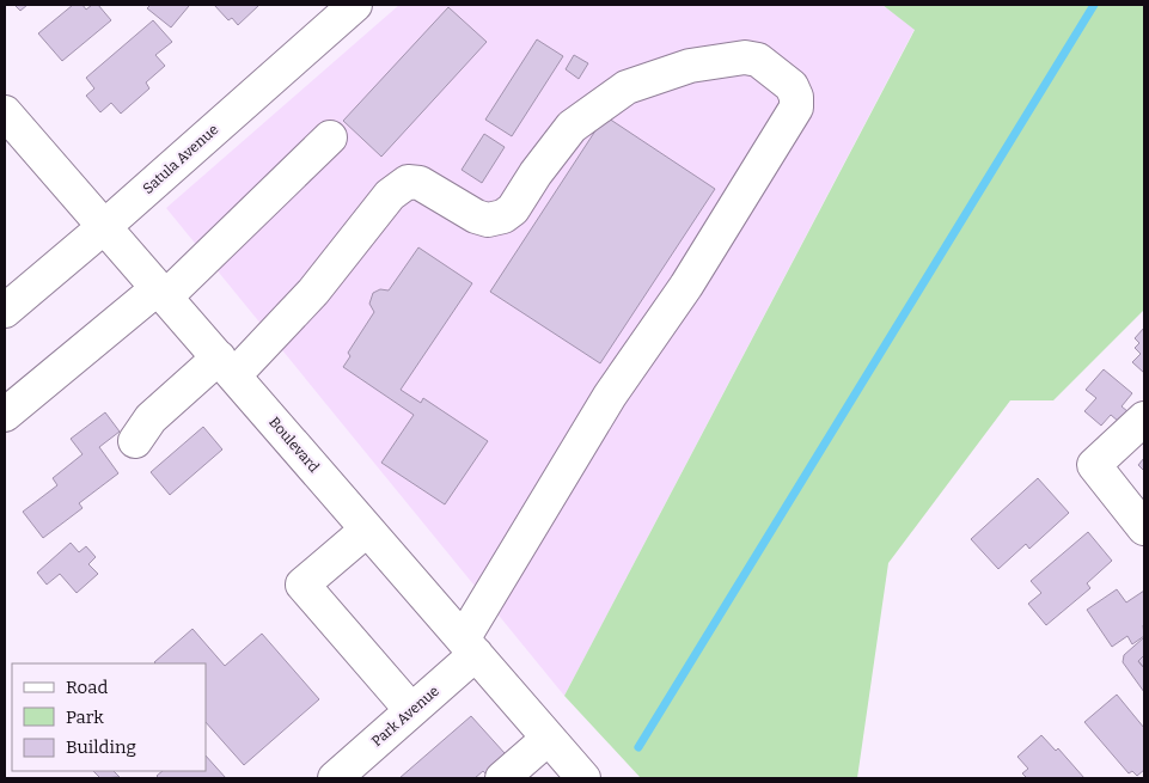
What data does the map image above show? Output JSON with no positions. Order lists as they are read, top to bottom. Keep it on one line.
{"streets":{"street":["Satula Avenue","Boulevard","Park Avenue"]},"crossings":[["Satula Avenue","Boulevard"],["Boulevard","Park Avenue"]],"legend":["Road","Park","Building"]}
